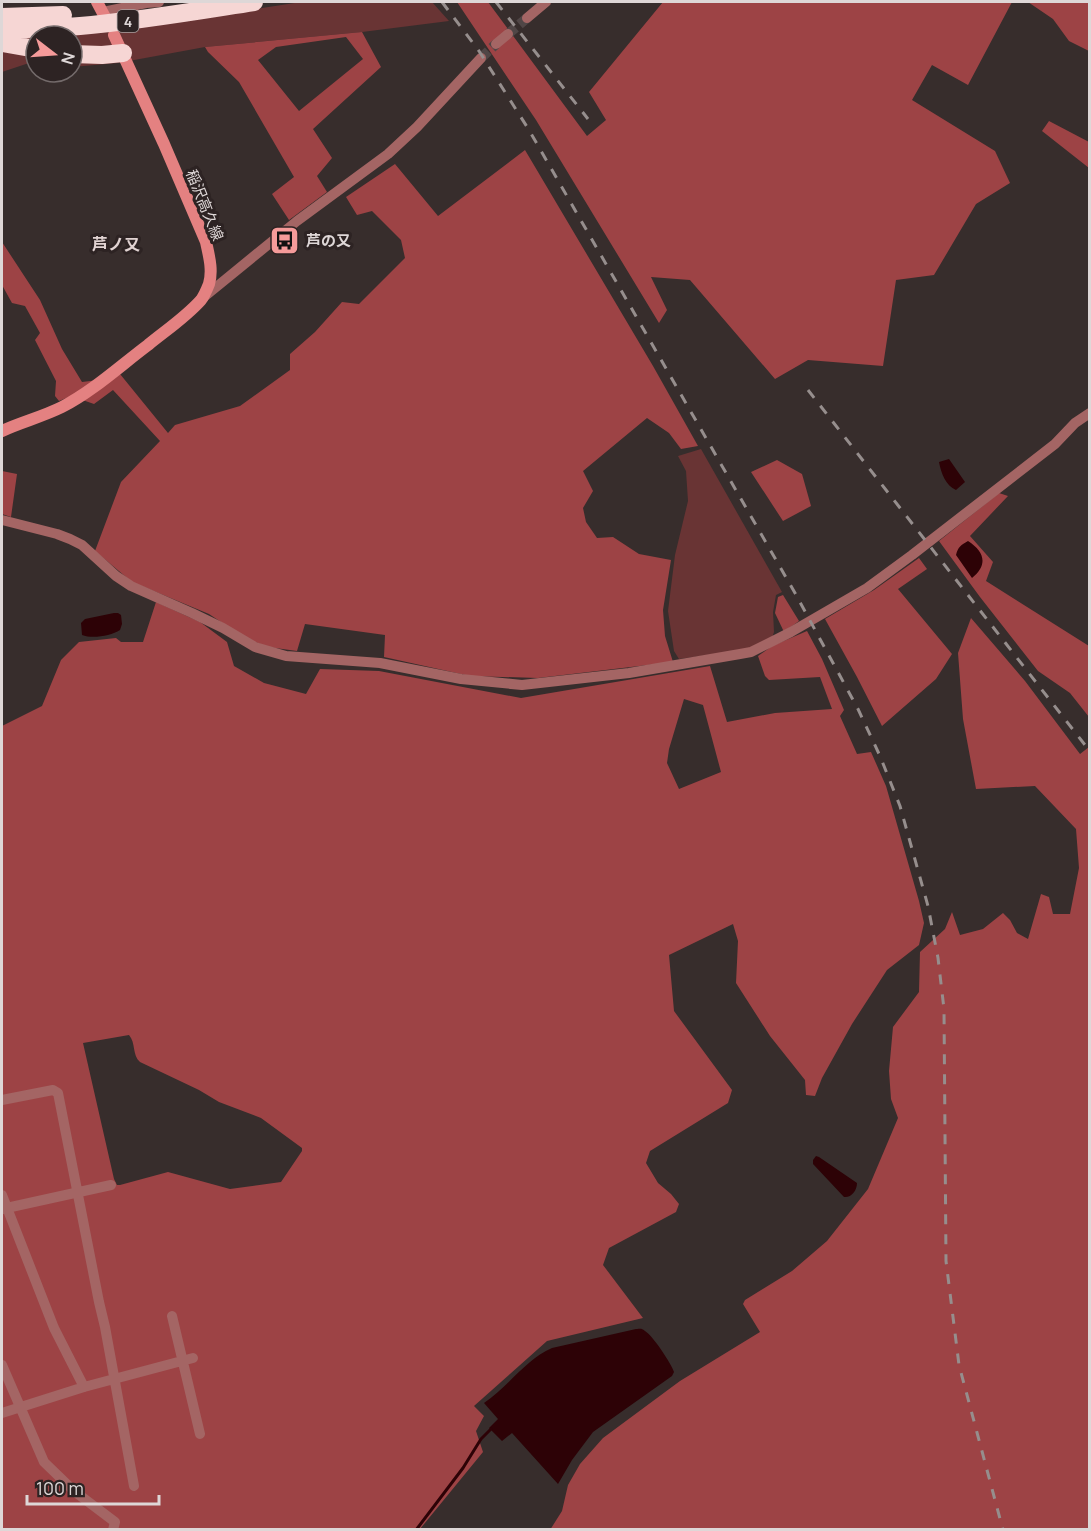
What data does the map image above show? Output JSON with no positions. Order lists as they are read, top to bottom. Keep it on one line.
{"streets":{"highway":["4"],"main road":["稲沢高久線"]},"crossings":[["4","稲沢高久線"]],"districts":["芦ノ又"],"places":{"bus stop":["芦の又"]},"scale_bar":"100 m","north":"right"}
